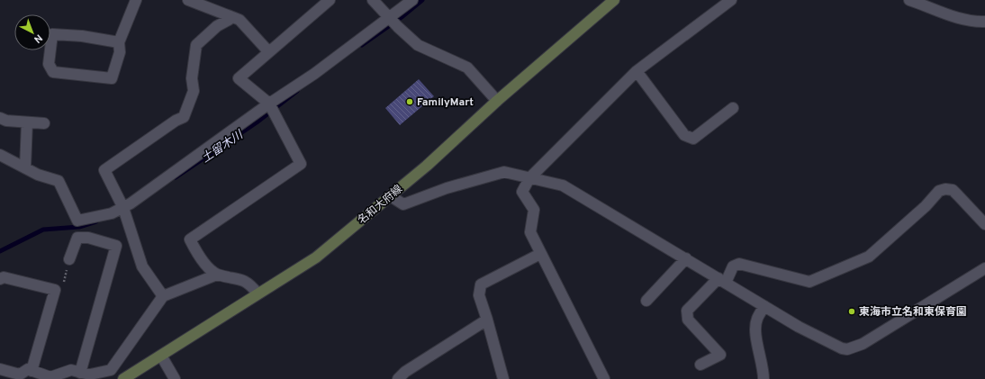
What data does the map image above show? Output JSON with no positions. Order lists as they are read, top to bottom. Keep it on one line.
{"streets":{"main road":["名和大府線"]},"water":["土留木川"],"places":["FamilyMart","東海市立名和東保育園"],"north":"bottom right"}
